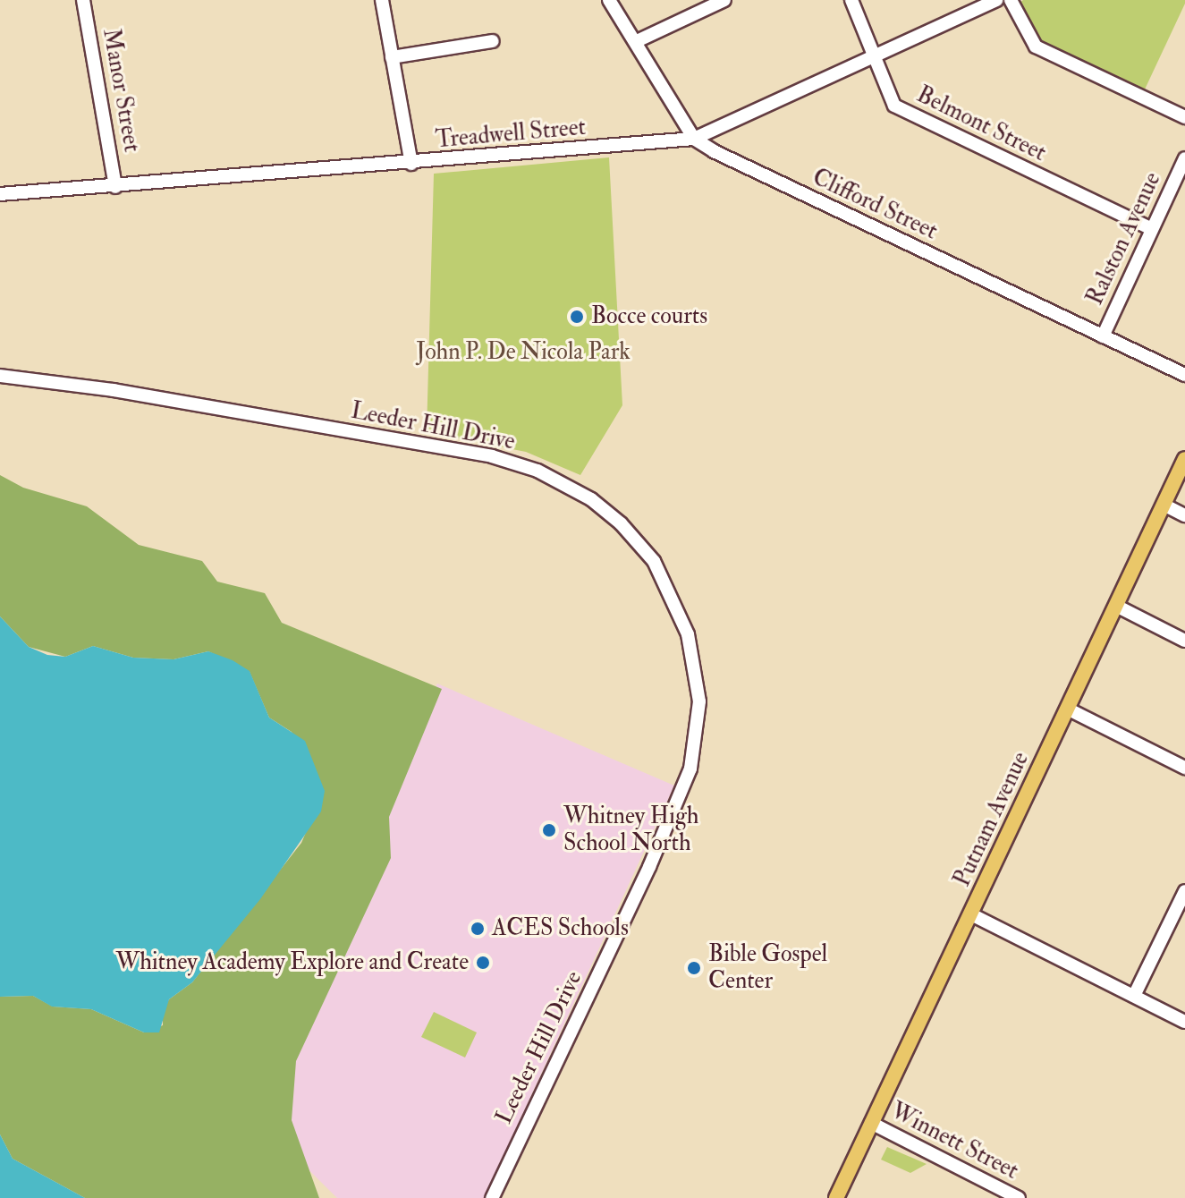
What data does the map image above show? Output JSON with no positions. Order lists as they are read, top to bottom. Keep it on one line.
{"streets":{"main road":["Putnam Avenue"],"street":["Manor Street","Belmont Street","Treadwell Street","Clifford Street","Ralston Avenue","Leeder Hill Drive","Winnett Street"]},"crossings":[["Manor Street","Treadwell Street"],["Belmont Street","Treadwell Street"],["Belmont Street","Ralston Avenue"],["Treadwell Street","Clifford Street"],["Clifford Street","Ralston Avenue"],["Putnam Avenue","Winnett Street"]],"parks":["John P. De Nicola Park"],"places":["Bocce courts","Whitney High School North","ACES Schools","Whitney Academy Explore and Create","Bible Gospel Center"]}
